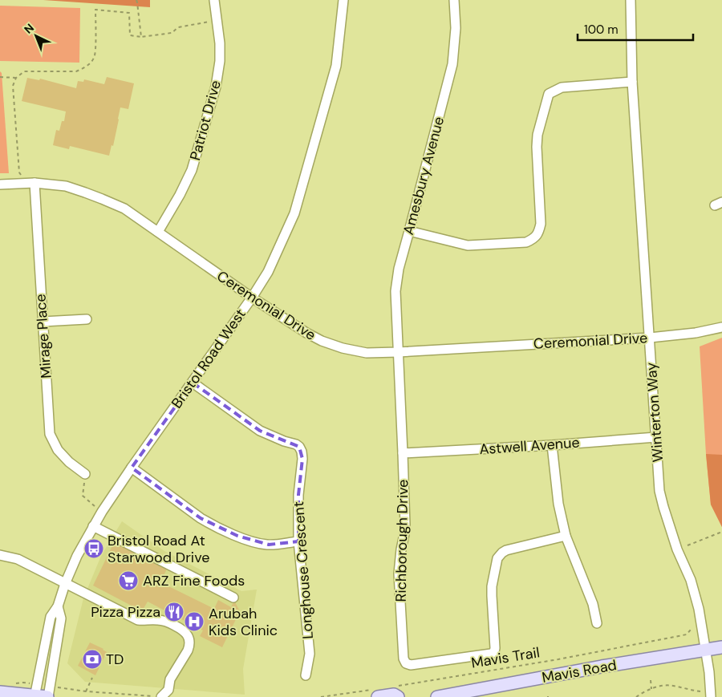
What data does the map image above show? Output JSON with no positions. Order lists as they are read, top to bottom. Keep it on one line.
{"streets":{"main road":["Mavis Road"],"street":["Patriot Drive","Amesbury Avenue","Ceremonial Drive","Mirage Place","Bristol Road West","Winterton Way","Astwell Avenue","Richborough Drive","Longhouse Crescent"],"path":["Mavis Trail"]},"crossings":[["Patriot Drive","Ceremonial Drive"],["Amesbury Avenue","Ceremonial Drive"],["Amesbury Avenue","Richborough Drive"],["Ceremonial Drive","Mirage Place"],["Ceremonial Drive","Bristol Road West"],["Ceremonial Drive","Winterton Way"],["Ceremonial Drive","Richborough Drive"],["Bristol Road West","Longhouse Crescent"],["Winterton Way","Astwell Avenue"],["Winterton Way","Mavis Road"],["Astwell Avenue","Richborough Drive"]],"places":{"bus stop":["Bristol Road At Starwood Drive"],"supermarket":["ARZ Fine Foods"],"restaurant":["Pizza Pizza"],"hospital":["Arubah Kids Clinic"],"bank":["TD"]},"scale_bar":"100 m","north":"top left"}
